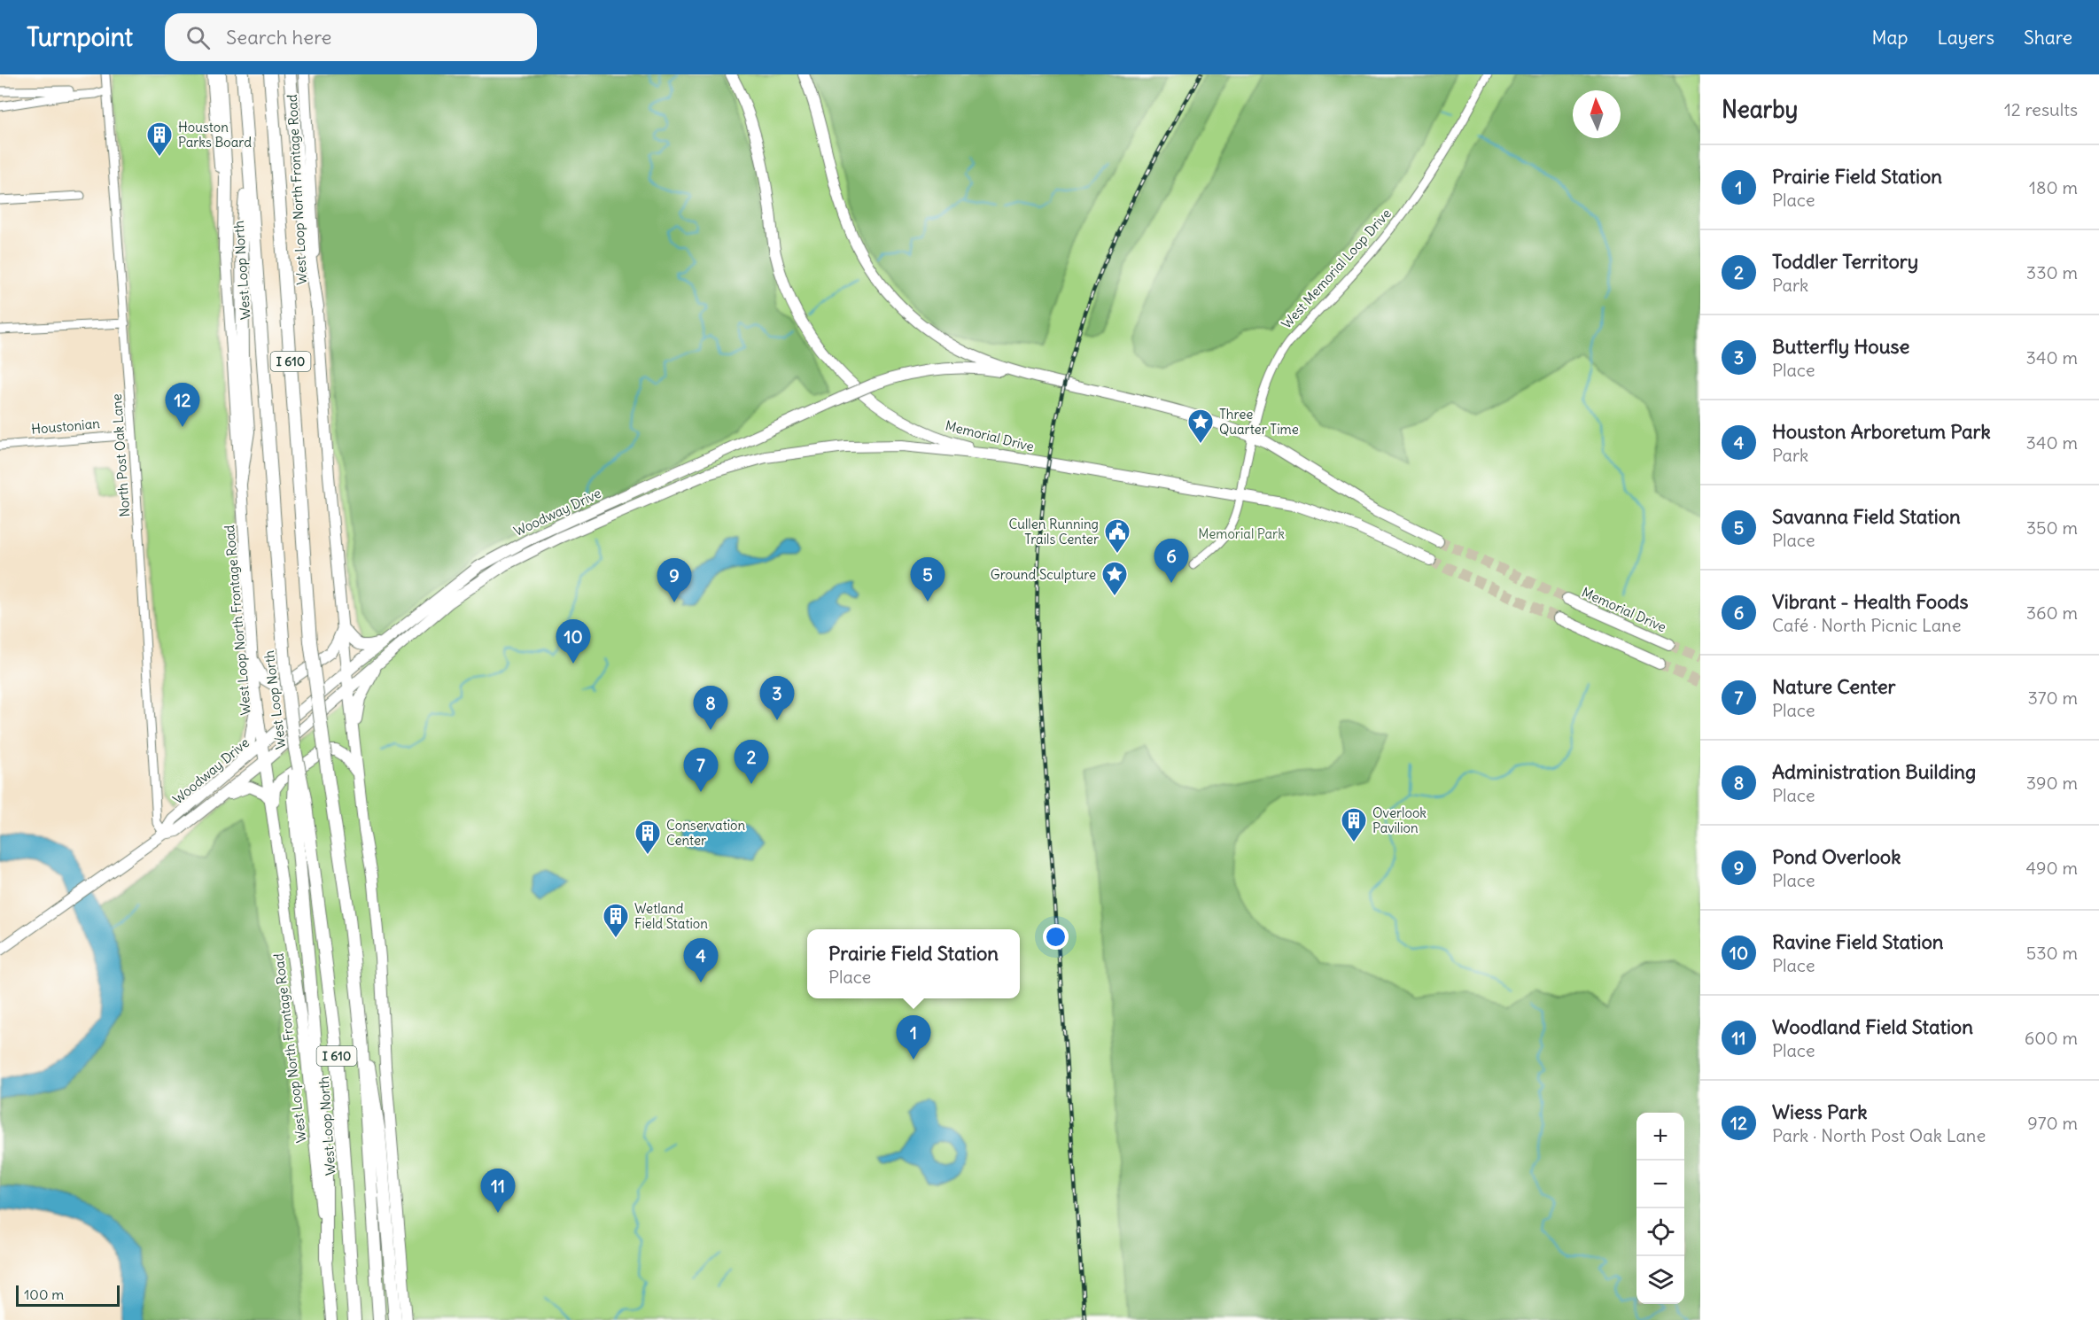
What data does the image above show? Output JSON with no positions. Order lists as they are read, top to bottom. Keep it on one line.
{"streets":{"highway":["West Loop North","I 610"],"main road":["West Loop North Frontage Road","Memorial Drive","Woodway Drive"],"street":["West Memorial Loop Drive","Houstonian","North Post Oak Lane"]},"crossings":[["West Loop North Frontage Road","Woodway Drive"],["West Memorial Loop Drive","Memorial Drive"],["Houstonian","North Post Oak Lane"],["Memorial Drive","Woodway Drive"],["North Post Oak Lane","Woodway Drive"]],"parks":["Memorial Park"],"places":{"building":["Houston Parks Board","Overlook Pavilion","Conservation Center","Wetland Field Station"],"place":["Three Quarter Time","Ground Sculpture"],"public building":["Cullen Running Trails Center"]},"scale_bar":"100 m","north":"top","page":{"header":"Turnpoint","search":"Search here","nav":["Map","Layers","Share"],"heading":["Nearby","12 results"],"list":[{"mark":"1","name":"Prairie Field Station","note":"Place","value":"180 m"},{"mark":"2","name":"Toddler Territory","note":"Park","value":"330 m"},{"mark":"3","name":"Butterfly House","note":"Place","value":"340 m"},{"mark":"4","name":"Houston Arboretum Park","note":"Park","value":"340 m"},{"mark":"5","name":"Savanna Field Station","note":"Place","value":"350 m"},{"mark":"6","name":"Vibrant - Health Foods","note":"Café · North Picnic Lane","value":"360 m"},{"mark":"7","name":"Nature Center","note":"Place","value":"370 m"},{"mark":"8","name":"Administration Building","note":"Place","value":"390 m"},{"mark":"9","name":"Pond Overlook","note":"Place","value":"490 m"},{"mark":"10","name":"Ravine Field Station","note":"Place","value":"530 m"},{"mark":"11","name":"Woodland Field Station","note":"Place","value":"600 m"},{"mark":"12","name":"Wiess Park","note":"Park · North Post Oak Lane","value":"970 m"}],"pins":["12","6","5","9","10","3","8","2","7","4","1","11"],"popup":["Prairie Field Station","Place"],"map_buttons":["+","−"],"scale":"100 m"}}
